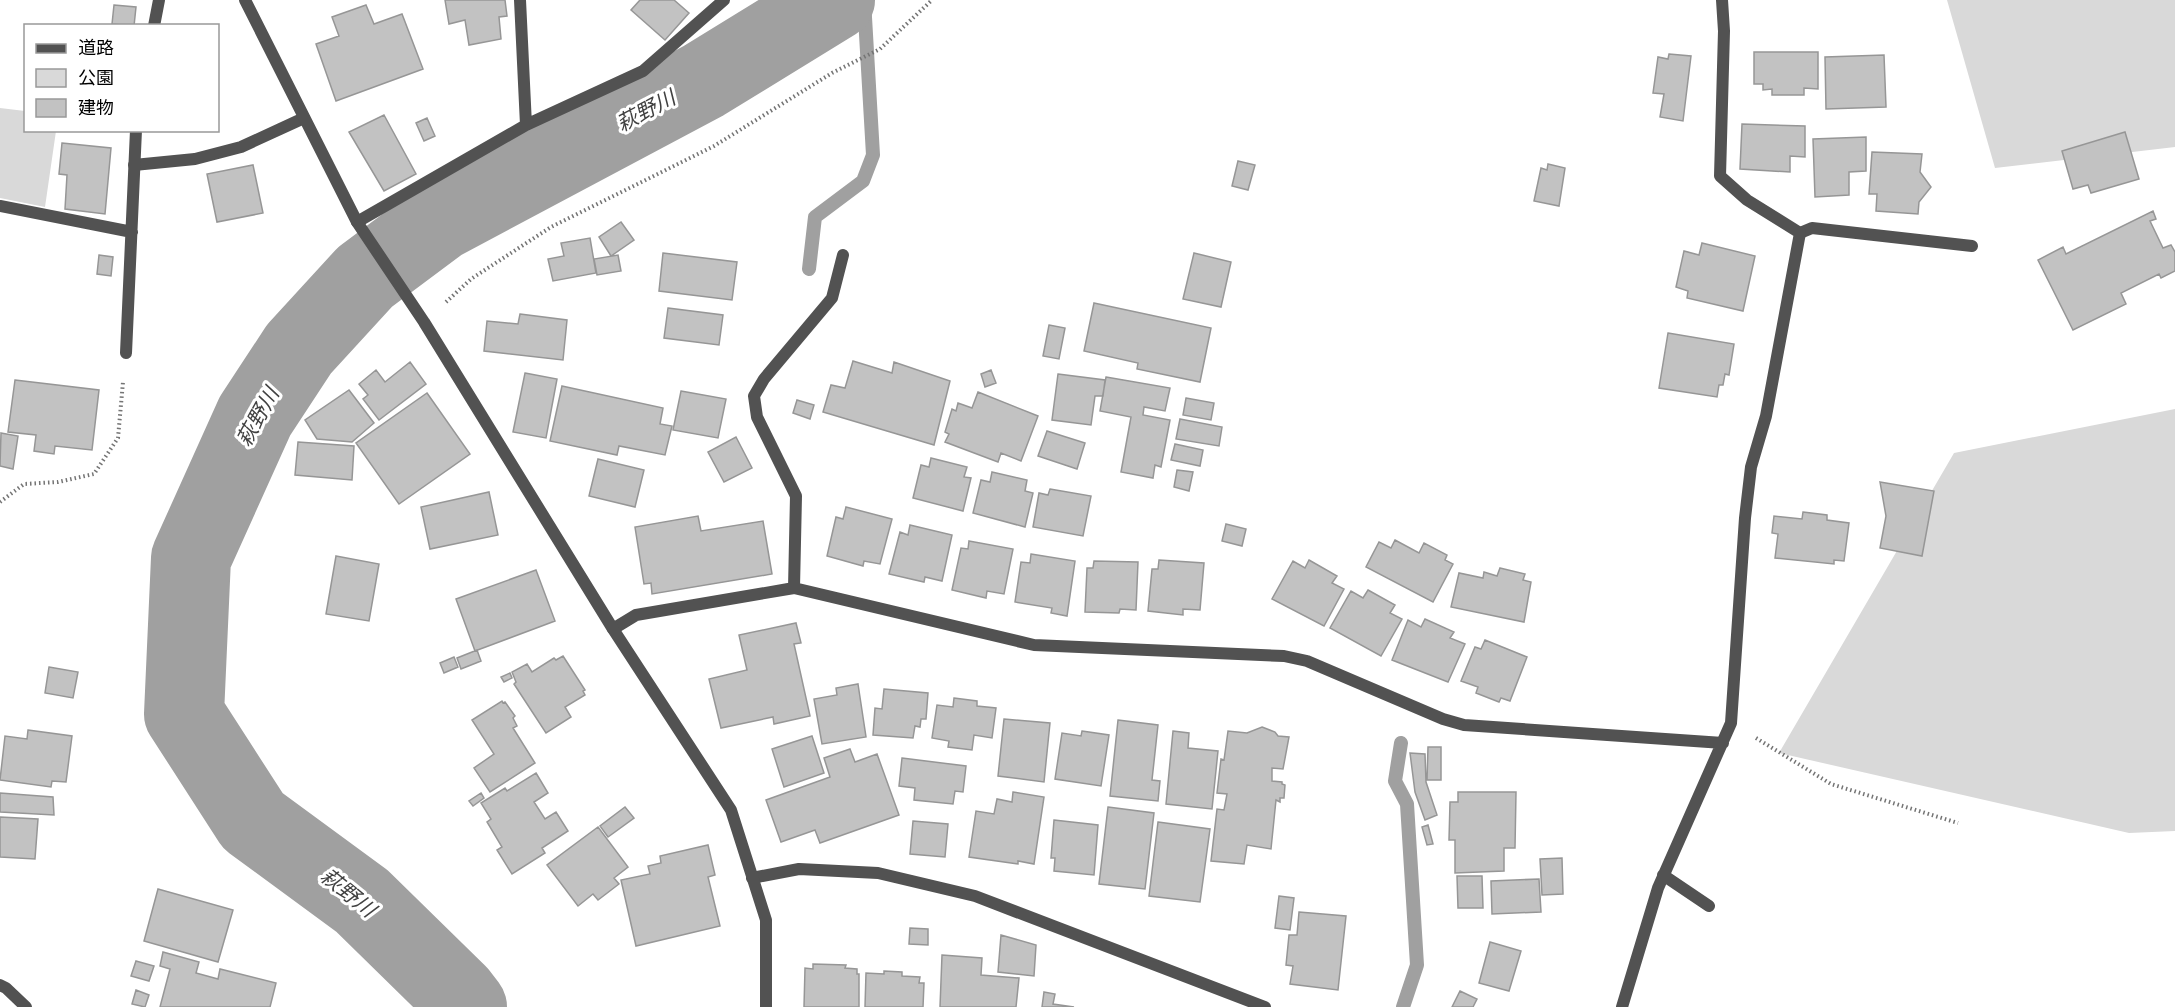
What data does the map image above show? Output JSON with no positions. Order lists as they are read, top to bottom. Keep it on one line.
{"water":["萩野川"],"legend":["道路","公園","建物"]}
